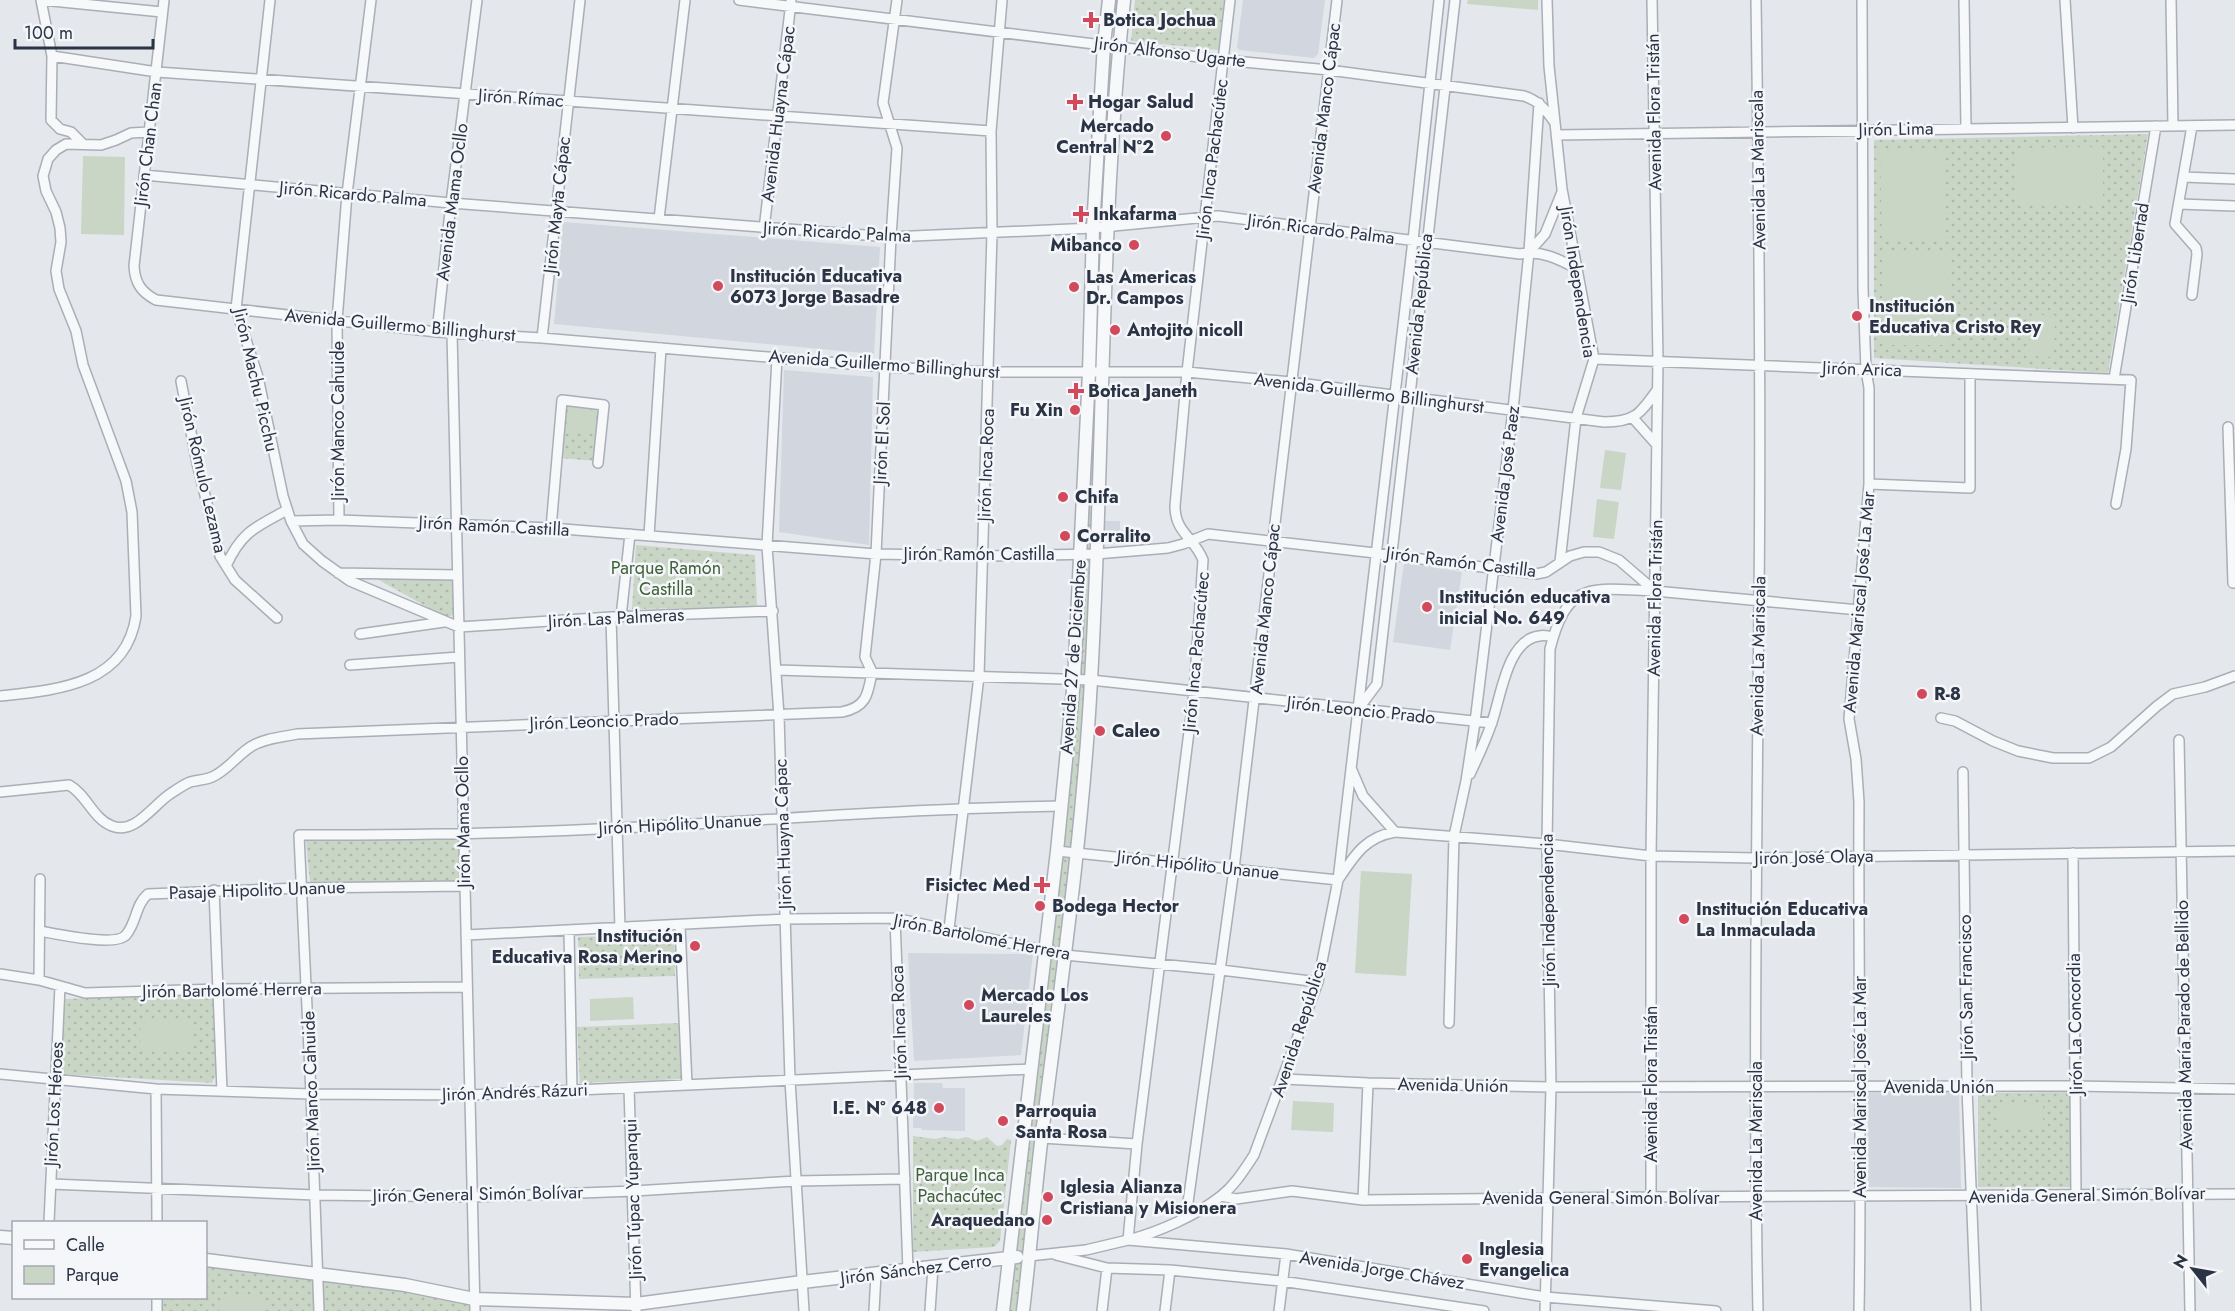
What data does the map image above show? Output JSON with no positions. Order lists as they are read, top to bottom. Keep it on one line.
{"streets":{"street":["Jirón Alfonso Ugarte","Jirón Rímac","Avenida Manco Cápac","Avenida Flora Tristán","Avenida Huayna Cápac","Jirón Lima","Jirón Chan Chan","Jirón Inca Pachacútec","Avenida La Mariscala","Jirón Ricardo Palma","Avenida Mama Ocllo","Jirón Mayta Cápac","Jirón Libertad","Jirón Independencia","Avenida República","Avenida Guillermo Billinghurst","Jirón Arica","Jirón Machu Picchu","Jirón Manco Cahuide","Jirón El Sol","Jirón Inca Roca","Avenida José Paez","Jirón Rómulo Lezama","Jirón Ramón Castilla","Avenida Mariscal José La Mar","Jirón Las Palmeras","Avenida 27 de Diciembre","Jirón Leoncio Prado","Jirón Mama Ocllo","Jirón Hipólito Unanue","Jirón Huayna Cápac","Jirón José Olaya","Pasaje Hipolito Unanue","Jirón Bartolomé Herrera","Jirón San Francisco","Jirón La Concordia","Avenida María Parado de Bellido","Avenida Unión","Jirón Andrés Rázuri","Jirón Los Héroes","Jirón General Simón Bolívar","Avenida General Simón Bolívar","Jirón Túpac Yupanqui","Jirón Sánchez Cerro","Avenida Jorge Chávez"]},"crossings":[["Jirón Alfonso Ugarte","Avenida Manco Cápac"],["Jirón Alfonso Ugarte","Avenida Huayna Cápac"],["Jirón Alfonso Ugarte","Jirón Inca Pachacútec"],["Jirón Alfonso Ugarte","Avenida República"],["Jirón Alfonso Ugarte","Jirón El Sol"],["Jirón Alfonso Ugarte","Jirón Inca Roca"],["Jirón Alfonso Ugarte","Avenida José Paez"],["Jirón Alfonso Ugarte","Avenida 27 de Diciembre"],["Jirón Rímac","Avenida Huayna Cápac"],["Jirón Rímac","Jirón Chan Chan"],["Jirón Rímac","Avenida Mama Ocllo"],["Jirón Rímac","Jirón Mayta Cápac"],["Jirón Rímac","Jirón Machu Picchu"],["Jirón Rímac","Jirón Manco Cahuide"],["Jirón Rímac","Jirón El Sol"],["Jirón Rímac","Jirón Inca Roca"],["Avenida Manco Cápac","Jirón Ricardo Palma"],["Avenida Manco Cápac","Avenida República"],["Avenida Manco Cápac","Avenida Guillermo Billinghurst"],["Avenida Manco Cápac","Jirón Ramón Castilla"],["Avenida Manco Cápac","Jirón Leoncio Prado"],["Avenida Manco Cápac","Jirón Hipólito Unanue"],["Avenida Manco Cápac","Jirón Bartolomé Herrera"],["Avenida Flora Tristán","Jirón Lima"],["Avenida Flora Tristán","Jirón Independencia"],["Avenida Flora Tristán","Jirón Arica"],["Avenida Flora Tristán","Jirón Ramón Castilla"],["Avenida Flora Tristán","Jirón José Olaya"],["Avenida Flora Tristán","Avenida Unión"],["Avenida Flora Tristán","Avenida General Simón Bolívar"],["Avenida Huayna Cápac","Jirón Ricardo Palma"],["Jirón Lima","Avenida La Mariscala"],["Jirón Lima","Jirón Libertad"],["Jirón Lima","Jirón Independencia"],["Jirón Lima","Avenida Mariscal José La Mar"],["Jirón Chan Chan","Jirón Ricardo Palma"],["Jirón Chan Chan","Avenida Guillermo Billinghurst"],["Jirón Inca Pachacútec","Jirón Ricardo Palma"],["Jirón Inca Pachacútec","Avenida República"],["Jirón Inca Pachacútec","Avenida Guillermo Billinghurst"],["Jirón Inca Pachacútec","Jirón Ramón Castilla"],["Jirón Inca Pachacútec","Jirón Leoncio Prado"],["Jirón Inca Pachacútec","Jirón Hipólito Unanue"],["Jirón Inca Pachacútec","Jirón Bartolomé Herrera"],["Jirón Inca Pachacútec","Avenida Jorge Chávez"],["Avenida La Mariscala","Jirón Arica"],["Avenida La Mariscala","Jirón José Olaya"],["Avenida La Mariscala","Avenida Unión"],["Avenida La Mariscala","Avenida General Simón Bolívar"],["Jirón Ricardo Palma","Avenida Mama Ocllo"],["Jirón Ricardo Palma","Jirón Mayta Cápac"],["Jirón Ricardo Palma","Jirón Independencia"],["Jirón Ricardo Palma","Avenida República"],["Jirón Ricardo Palma","Jirón Machu Picchu"],["Jirón Ricardo Palma","Jirón Manco Cahuide"],["Jirón Ricardo Palma","Jirón El Sol"],["Jirón Ricardo Palma","Jirón Inca Roca"],["Jirón Ricardo Palma","Avenida José Paez"],["Jirón Ricardo Palma","Avenida 27 de Diciembre"],["Avenida Mama Ocllo","Avenida Guillermo Billinghurst"],["Jirón Mayta Cápac","Avenida Guillermo Billinghurst"],["Jirón Libertad","Jirón Arica"],["Jirón Independencia","Avenida Guillermo Billinghurst"],["Jirón Independencia","Jirón Arica"],["Jirón Independencia","Jirón Ramón Castilla"],["Jirón Independencia","Jirón José Olaya"],["Jirón Independencia","Avenida Unión"],["Jirón Independencia","Avenida General Simón Bolívar"],["Jirón Independencia","Avenida Jorge Chávez"],["Avenida República","Avenida Guillermo Billinghurst"],["Avenida República","Jirón Ramón Castilla"],["Avenida República","Jirón Leoncio Prado"],["Avenida República","Jirón Hipólito Unanue"],["Avenida República","Jirón José Olaya"],["Avenida República","Jirón Bartolomé Herrera"],["Avenida República","Avenida Unión"],["Avenida República","Avenida General Simón Bolívar"],["Avenida República","Avenida Jorge Chávez"],["Avenida Guillermo Billinghurst","Jirón Machu Picchu"],["Avenida Guillermo Billinghurst","Jirón Manco Cahuide"],["Avenida Guillermo Billinghurst","Jirón El Sol"],["Avenida Guillermo Billinghurst","Jirón Inca Roca"],["Avenida Guillermo Billinghurst","Avenida José Paez"],["Avenida Guillermo Billinghurst","Avenida 27 de Diciembre"],["Avenida Guillermo Billinghurst","Jirón Mama Ocllo"],["Avenida Guillermo Billinghurst","Jirón Huayna Cápac"],["Jirón Arica","Avenida Mariscal José La Mar"],["Jirón Machu Picchu","Jirón Ramón Castilla"],["Jirón Machu Picchu","Jirón Las Palmeras"],["Jirón Machu Picchu","Jirón Mama Ocllo"],["Jirón Manco Cahuide","Jirón Ramón Castilla"],["Jirón Manco Cahuide","Jirón Hipólito Unanue"],["Jirón Manco Cahuide","Pasaje Hipolito Unanue"],["Jirón Manco Cahuide","Jirón Bartolomé Herrera"],["Jirón Manco Cahuide","Jirón Andrés Rázuri"],["Jirón Manco Cahuide","Jirón General Simón Bolívar"],["Jirón Manco Cahuide","Jirón Sánchez Cerro"],["Jirón El Sol","Jirón Ramón Castilla"],["Jirón El Sol","Jirón Leoncio Prado"],["Jirón Inca Roca","Jirón Ramón Castilla"],["Jirón Inca Roca","Jirón Leoncio Prado"],["Jirón Inca Roca","Jirón Hipólito Unanue"],["Jirón Inca Roca","Jirón Bartolomé Herrera"],["Jirón Inca Roca","Jirón Andrés Rázuri"],["Jirón Inca Roca","Jirón General Simón Bolívar"],["Jirón Inca Roca","Jirón Sánchez Cerro"],["Avenida José Paez","Jirón Ramón Castilla"],["Avenida José Paez","Jirón Leoncio Prado"],["Avenida José Paez","Jirón José Olaya"],["Jirón Ramón Castilla","Avenida 27 de Diciembre"],["Jirón Ramón Castilla","Jirón Mama Ocllo"],["Jirón Ramón Castilla","Jirón Huayna Cápac"],["Avenida Mariscal José La Mar","Jirón José Olaya"],["Avenida Mariscal José La Mar","Avenida Unión"],["Avenida Mariscal José La Mar","Avenida General Simón Bolívar"],["Jirón Las Palmeras","Jirón Mama Ocllo"],["Jirón Las Palmeras","Jirón Huayna Cápac"],["Avenida 27 de Diciembre","Jirón Leoncio Prado"],["Avenida 27 de Diciembre","Jirón Hipólito Unanue"],["Avenida 27 de Diciembre","Jirón Bartolomé Herrera"],["Avenida 27 de Diciembre","Jirón Andrés Rázuri"],["Avenida 27 de Diciembre","Jirón Sánchez Cerro"],["Avenida 27 de Diciembre","Avenida Jorge Chávez"],["Jirón Leoncio Prado","Jirón Mama Ocllo"],["Jirón Leoncio Prado","Jirón Huayna Cápac"],["Jirón Mama Ocllo","Jirón Hipólito Unanue"],["Jirón Mama Ocllo","Pasaje Hipolito Unanue"],["Jirón Mama Ocllo","Jirón Bartolomé Herrera"],["Jirón Mama Ocllo","Jirón Andrés Rázuri"],["Jirón Mama Ocllo","Jirón General Simón Bolívar"],["Jirón Mama Ocllo","Jirón Sánchez Cerro"],["Jirón Hipólito Unanue","Jirón Huayna Cápac"],["Jirón Hipólito Unanue","Jirón José Olaya"],["Jirón Huayna Cápac","Jirón Bartolomé Herrera"],["Jirón Huayna Cápac","Jirón Andrés Rázuri"],["Jirón Huayna Cápac","Jirón General Simón Bolívar"],["Jirón Huayna Cápac","Jirón Sánchez Cerro"],["Jirón José Olaya","Jirón San Francisco"],["Jirón José Olaya","Jirón La Concordia"],["Jirón José Olaya","Avenida María Parado de Bellido"],["Jirón Bartolomé Herrera","Jirón Los Héroes"],["Jirón San Francisco","Avenida Unión"],["Jirón San Francisco","Avenida General Simón Bolívar"],["Jirón La Concordia","Avenida Unión"],["Jirón La Concordia","Avenida General Simón Bolívar"],["Avenida María Parado de Bellido","Avenida Unión"],["Avenida María Parado de Bellido","Avenida General Simón Bolívar"],["Jirón Andrés Rázuri","Jirón Los Héroes"],["Jirón Andrés Rázuri","Jirón Túpac Yupanqui"],["Jirón Los Héroes","Jirón General Simón Bolívar"],["Jirón General Simón Bolívar","Jirón Túpac Yupanqui"],["Jirón Túpac Yupanqui","Jirón Sánchez Cerro"],["Jirón Sánchez Cerro","Avenida Jorge Chávez"]],"parks":["Parque Ramón Castilla","Parque Inca Pachacútec"],"places":{"health":["Botica Jochua","Hogar Salud","Inkafarma","Botica Janeth","Fisictec Med"],"other":["Mercado Central N°2","Mibanco","Institución Educativa 6073 Jorge Basadre","Las Americas Dr. Campos","Institución Educativa Cristo Rey","Antojito nicoll","Fu Xin","Chifa","Corralito","Institución educativa inicial No. 649","R-8","Caleo","Bodega Hector","Institución Educativa La Inmaculada","Institución Educativa Rosa Merino","Mercado Los Laureles","I.E. N° 648","Parroquia Santa Rosa","Iglesia Alianza Cristiana y Misionera","Araquedano","Inglesia Evangelica"]},"legend":["Calle","Parque"],"scale_bar":"100 m","north":"top left"}
